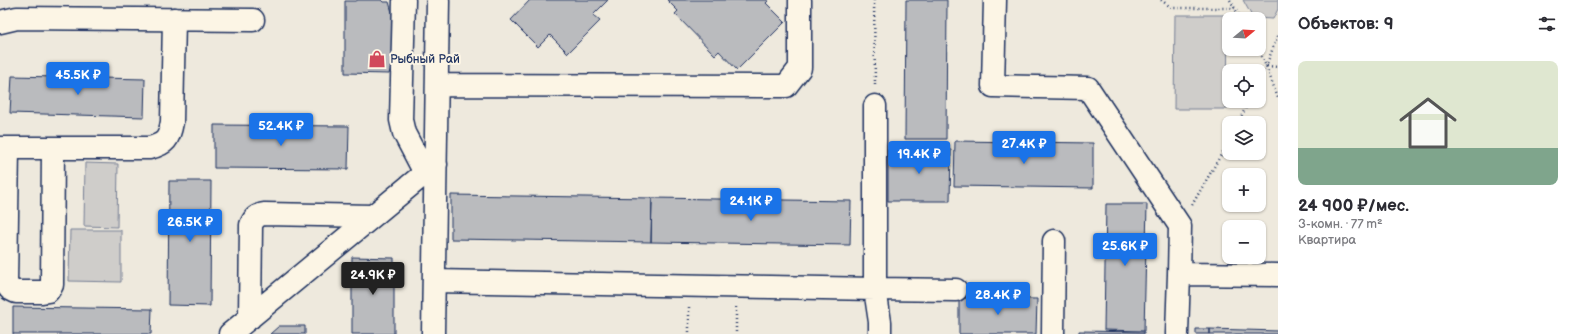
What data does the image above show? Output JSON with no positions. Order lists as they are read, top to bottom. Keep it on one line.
{"places":{"shop":["Рыбный Рай"]},"north":"right","page":{"heading":"Объектов: 9","map_buttons":["+","−"],"list":[{"name":"24 900 ₽/мес.","note":"3-комн. · 77 m² · Квартира"}],"price":["45.5K ₽","52.4K ₽","27.4K ₽","19.4K ₽","24.1K ₽","26.5K ₽","25.6K ₽","24.9K ₽","28.4K ₽"]}}
